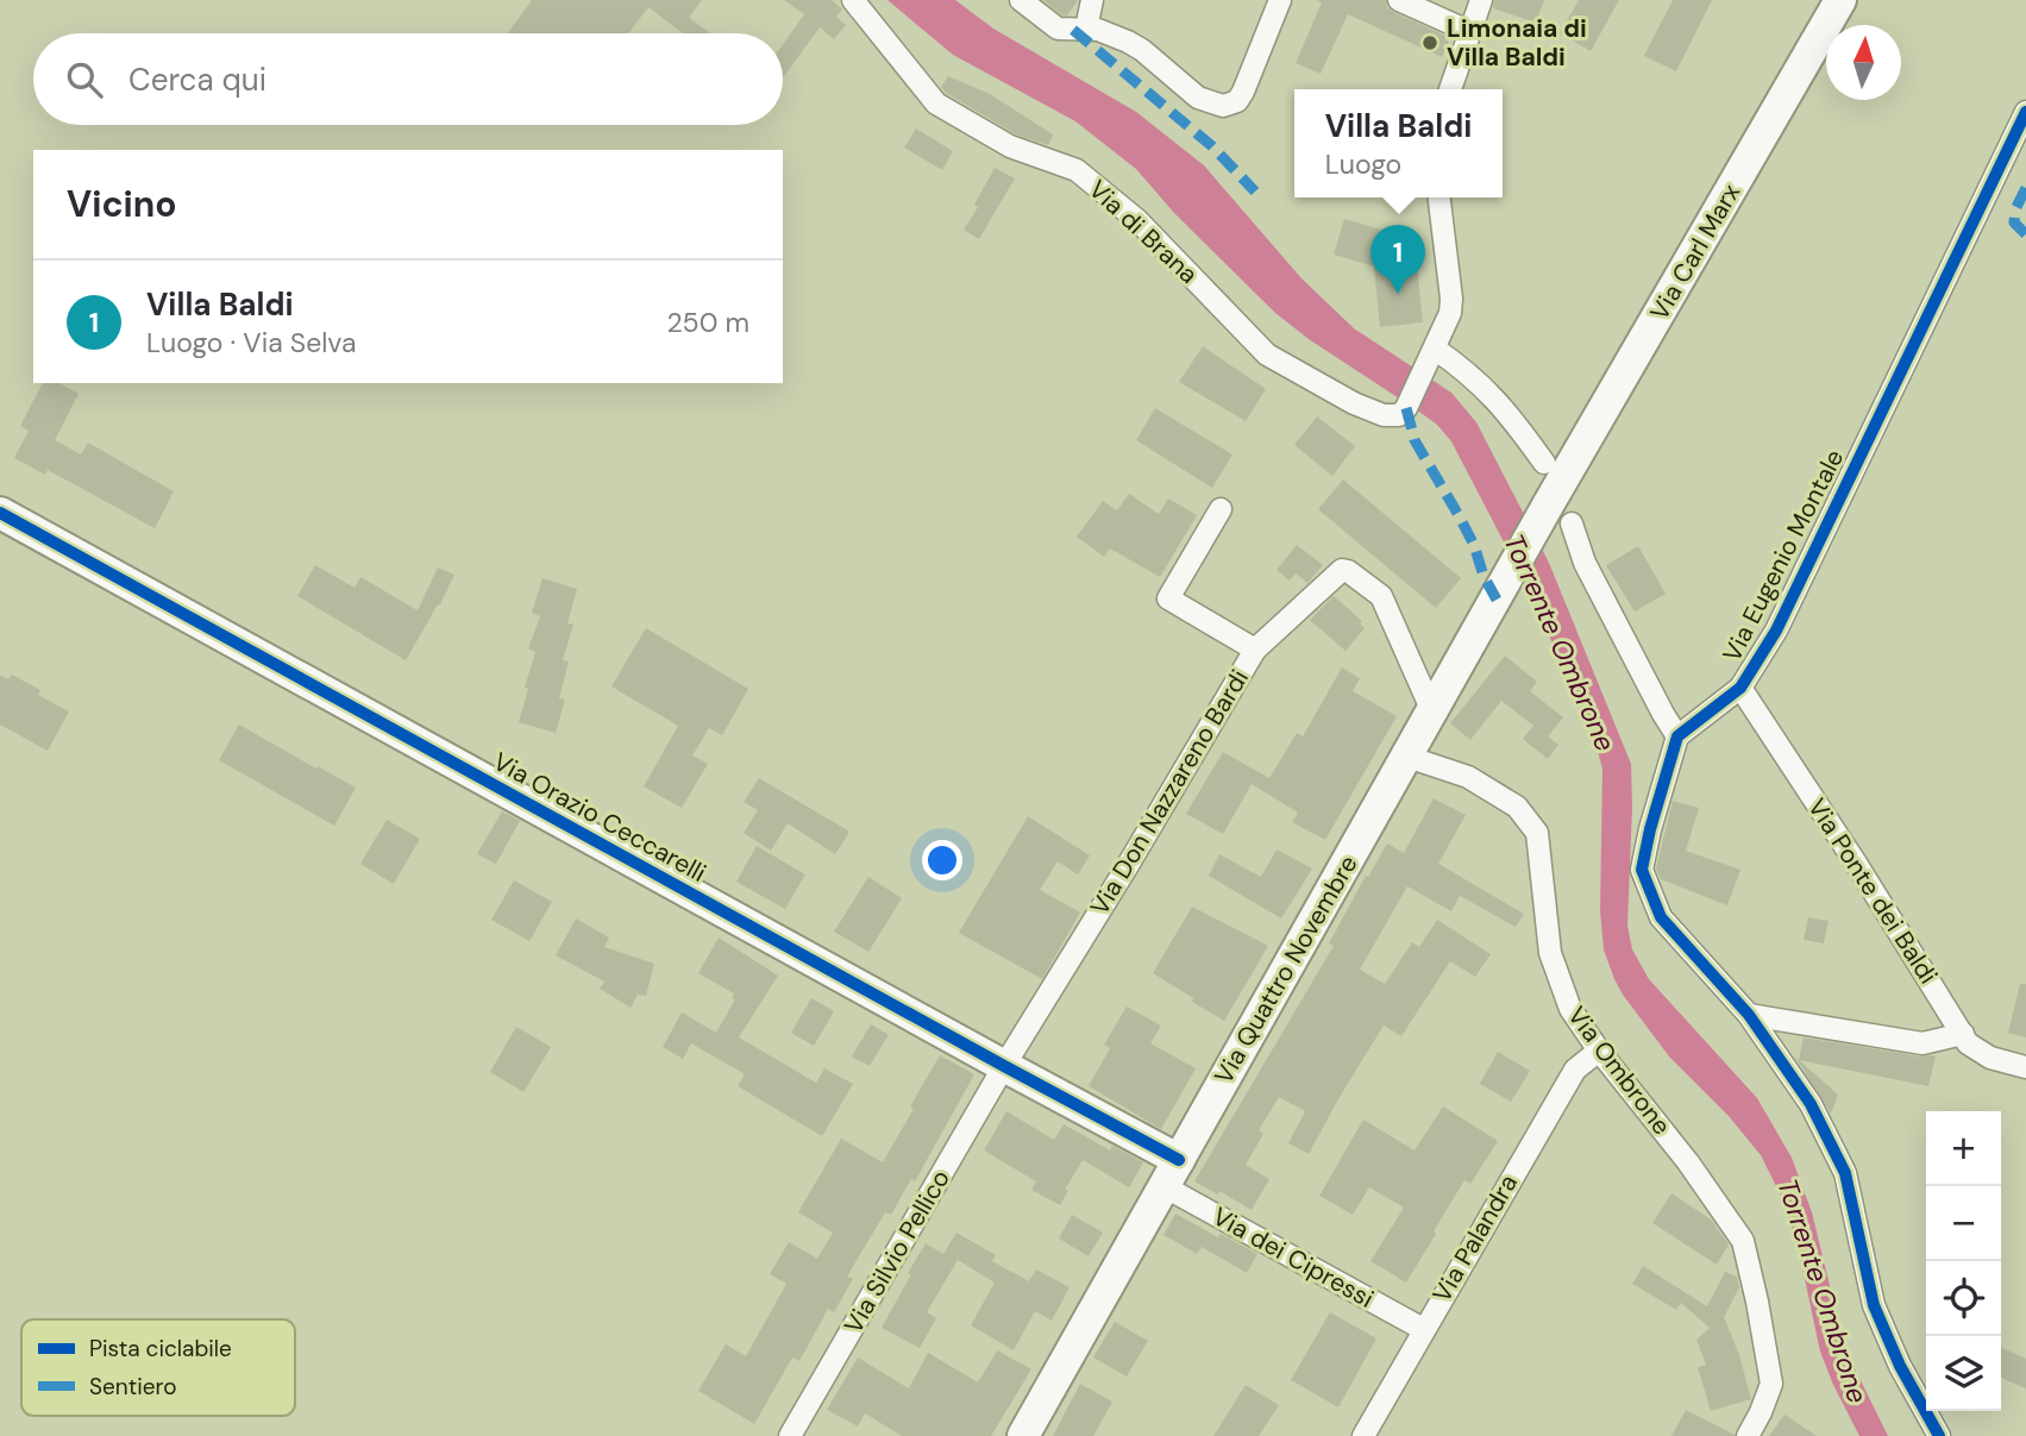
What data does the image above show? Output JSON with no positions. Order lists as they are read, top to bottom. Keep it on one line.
{"streets":{"main road":["Via Carl Marx","Via Orazio Ceccarelli","Via Quattro Novembre"],"street":["Via di Brana","Via Eugenio Montale","Via Don Nazzareno Bardi","Via Ponte dei Baldi","Via Ombrone","Via Palandra","Via Silvio Pellico","Via dei Cipressi"]},"crossings":[["Via Carl Marx","Via Quattro Novembre"],["Via Eugenio Montale","Via Ponte dei Baldi"],["Via Don Nazzareno Bardi","Via Orazio Ceccarelli"],["Via Don Nazzareno Bardi","Via Silvio Pellico"],["Via Orazio Ceccarelli","Via Quattro Novembre"],["Via Orazio Ceccarelli","Via Silvio Pellico"],["Via Orazio Ceccarelli","Via dei Cipressi"],["Via Quattro Novembre","Via Ombrone"],["Via Quattro Novembre","Via dei Cipressi"],["Via Ombrone","Via Palandra"],["Via Palandra","Via dei Cipressi"]],"water":["Torrente Ombrone"],"places":["Limonaia di Villa Baldi"],"legend":["Pista ciclabile","Sentiero"],"north":"top","page":{"search":"Cerca qui","popup":["Villa Baldi","Luogo"],"heading":"Vicino","pins":"1","list":[{"mark":"1","name":"Villa Baldi","note":"Luogo · Via Selva","value":"250 m"}],"map_buttons":["+","−"]}}
